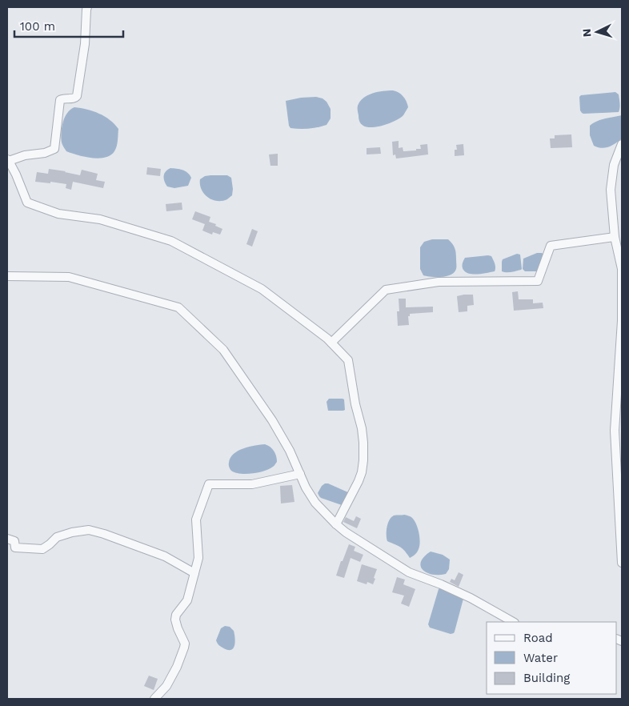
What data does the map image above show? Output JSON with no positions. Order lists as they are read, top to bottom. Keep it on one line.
{"legend":["Road","Water","Building"],"scale_bar":"100 m","north":"left"}
